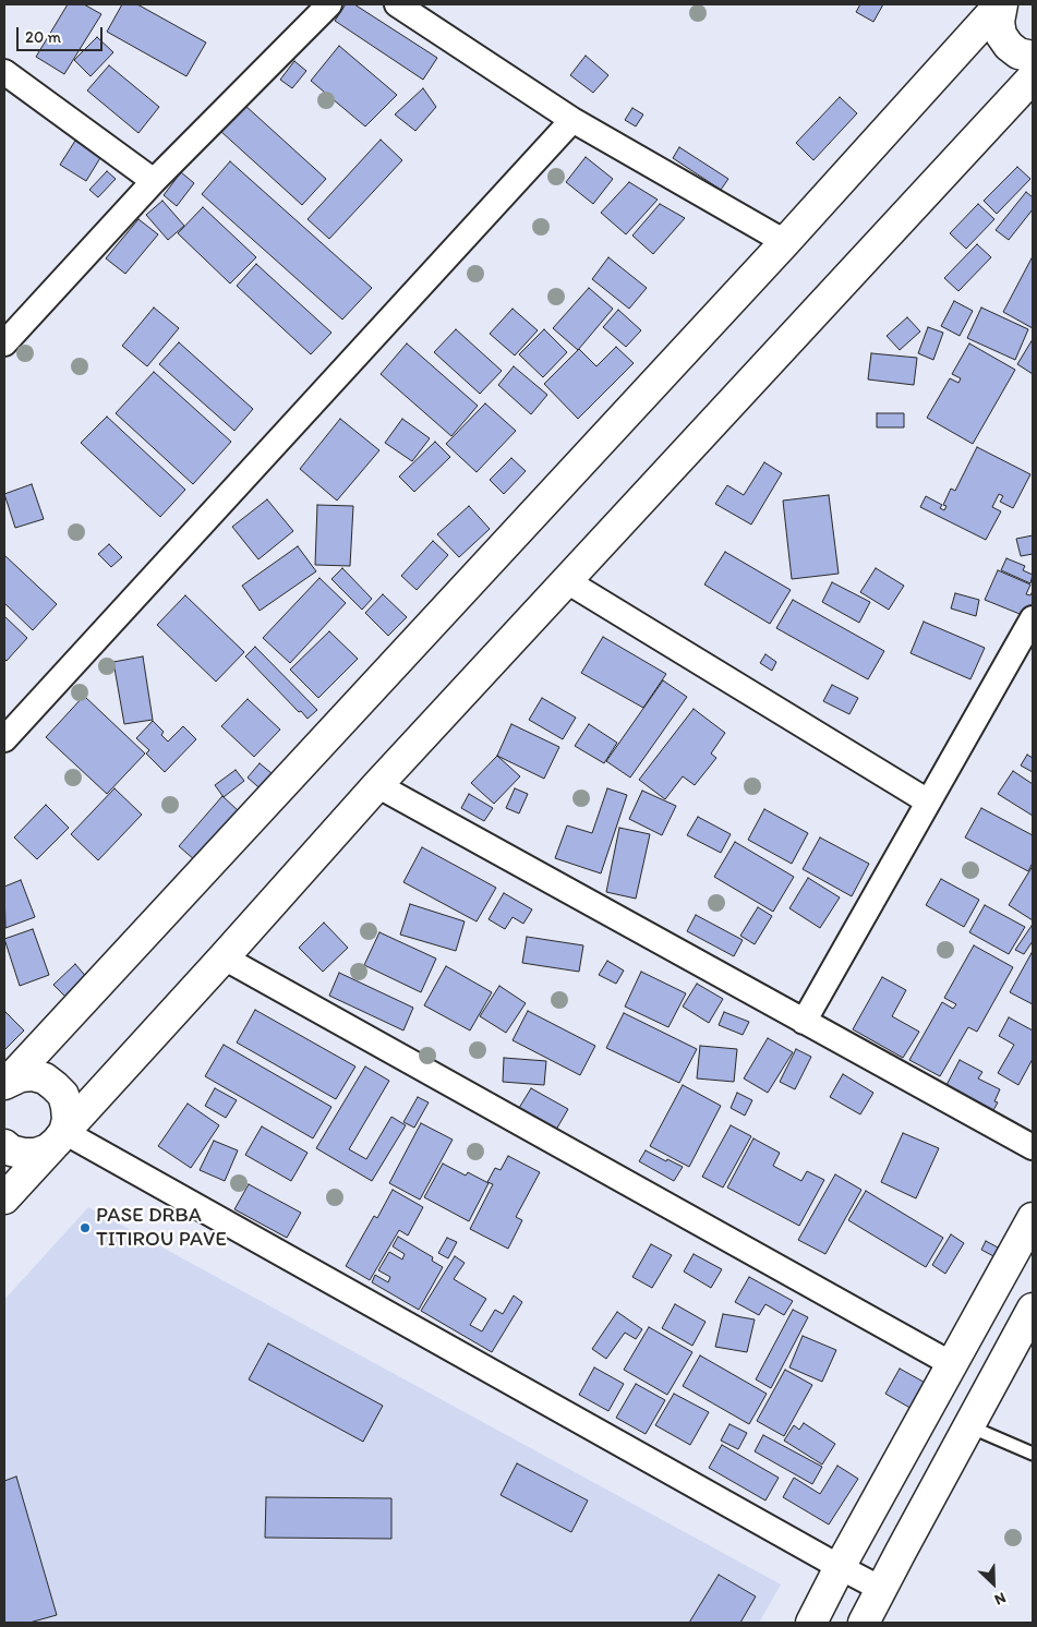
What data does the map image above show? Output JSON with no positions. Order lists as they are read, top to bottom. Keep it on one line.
{"places":["PASE DRBA TITIROU PAVE"],"scale_bar":"20 m","north":"bottom right"}
